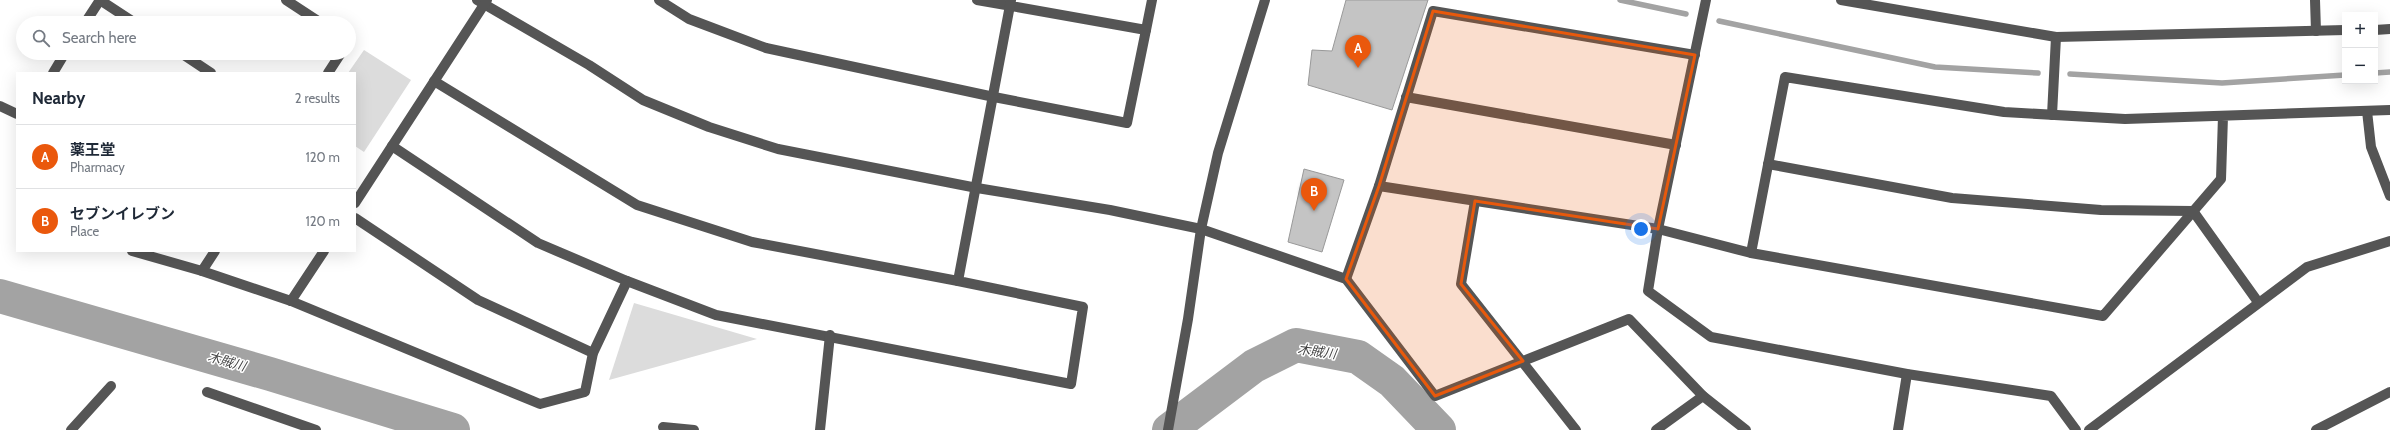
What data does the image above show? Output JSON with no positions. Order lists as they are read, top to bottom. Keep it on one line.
{"water":["木賊川"],"page":{"map_buttons":["+","−"],"search":"Search here","pins":["A","B"],"heading":["Nearby","2 results"],"list":[{"mark":"A","name":"薬王堂","note":"Pharmacy","value":"120 m"},{"mark":"B","name":"セブンイレブン","note":"Place","value":"120 m"}]}}
